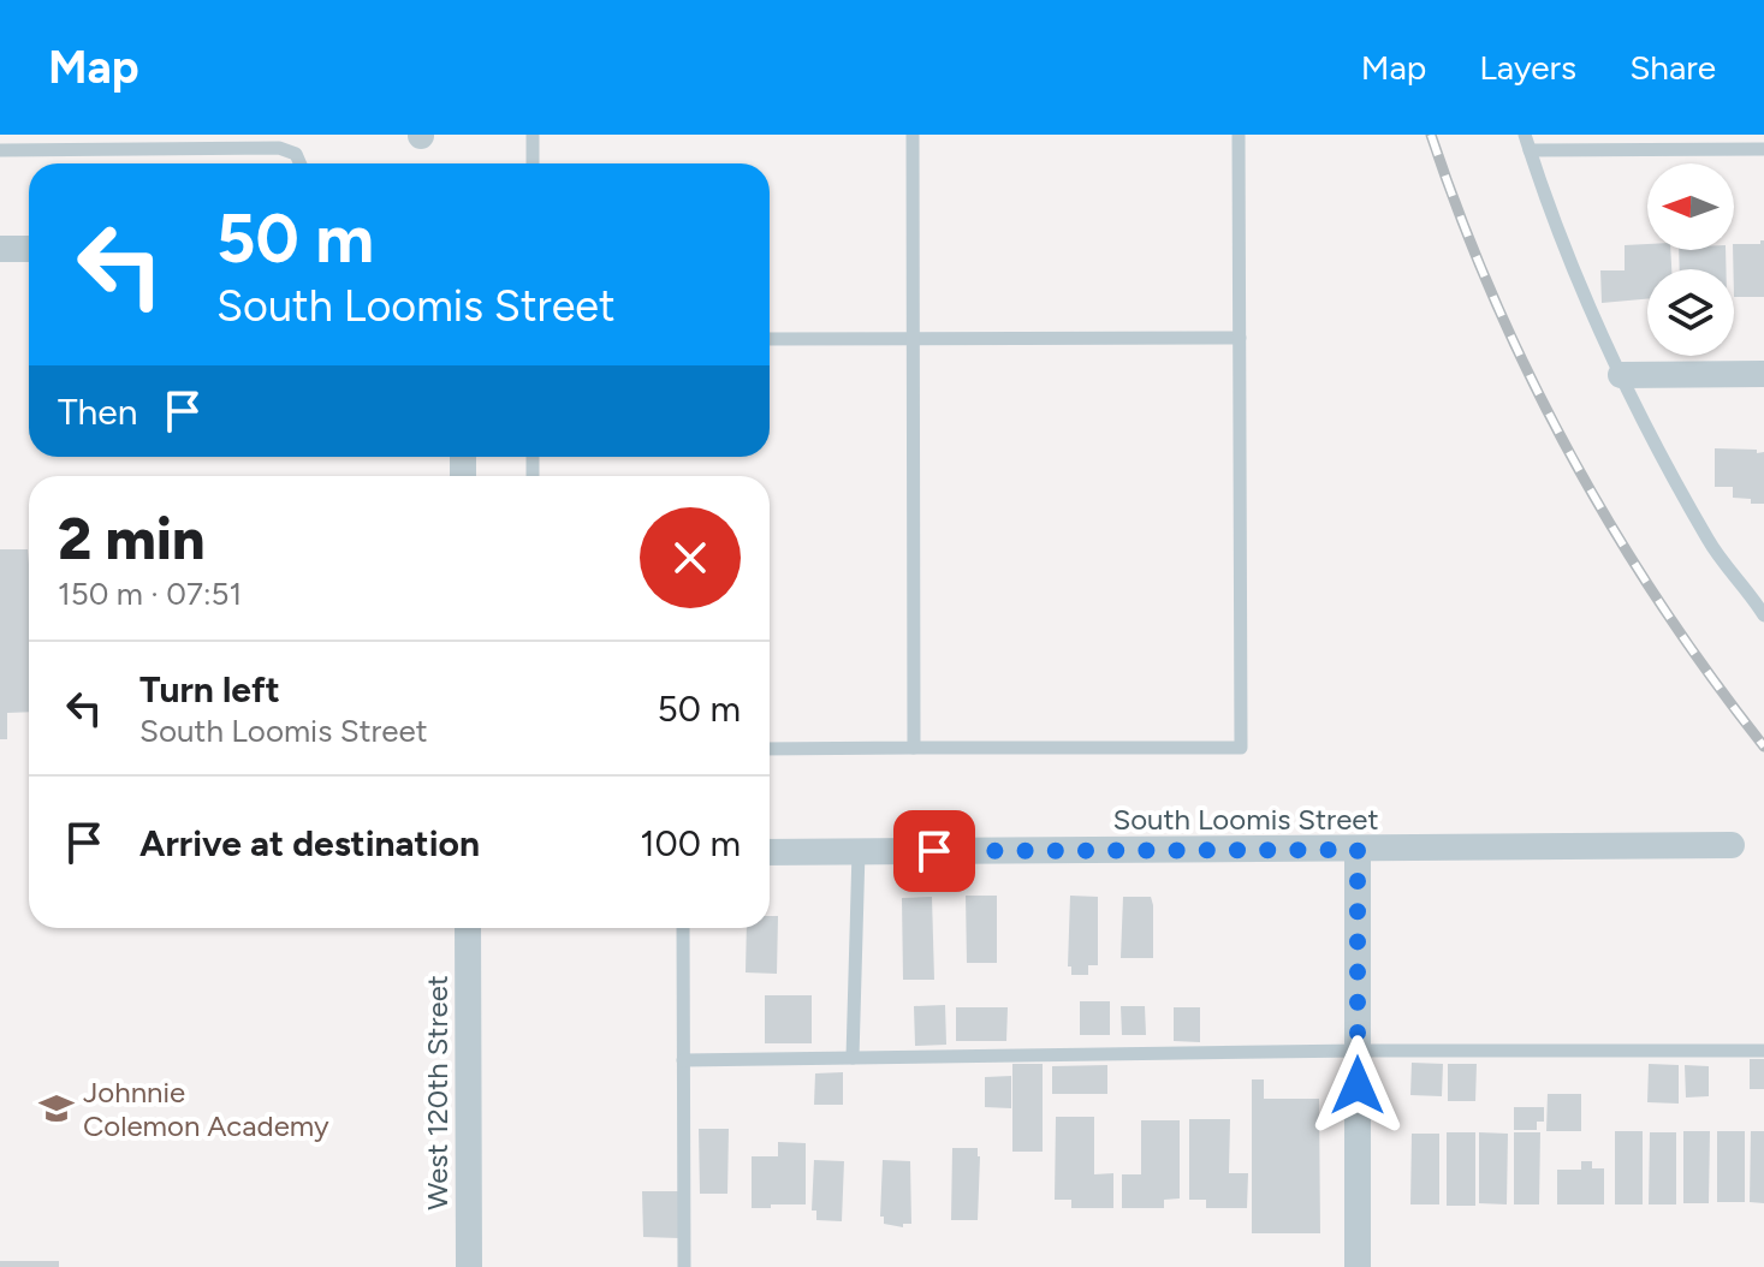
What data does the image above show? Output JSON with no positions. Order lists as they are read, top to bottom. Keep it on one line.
{"streets":{"street":["South Loomis Street","West 120th Street"]},"places":{"school or university":["Johnnie Colemon Academy"]},"north":"left","page":{"header":"Map","nav":["Map","Layers","Share"],"turn":["50 m","South Loomis Street"],"then":"Then","heading":["2 min","150 m · 07:51"],"list":[{"name":"Turn left","note":"South Loomis Street","value":"50 m"},{"name":"Arrive at destination","value":"100 m"}]}}
